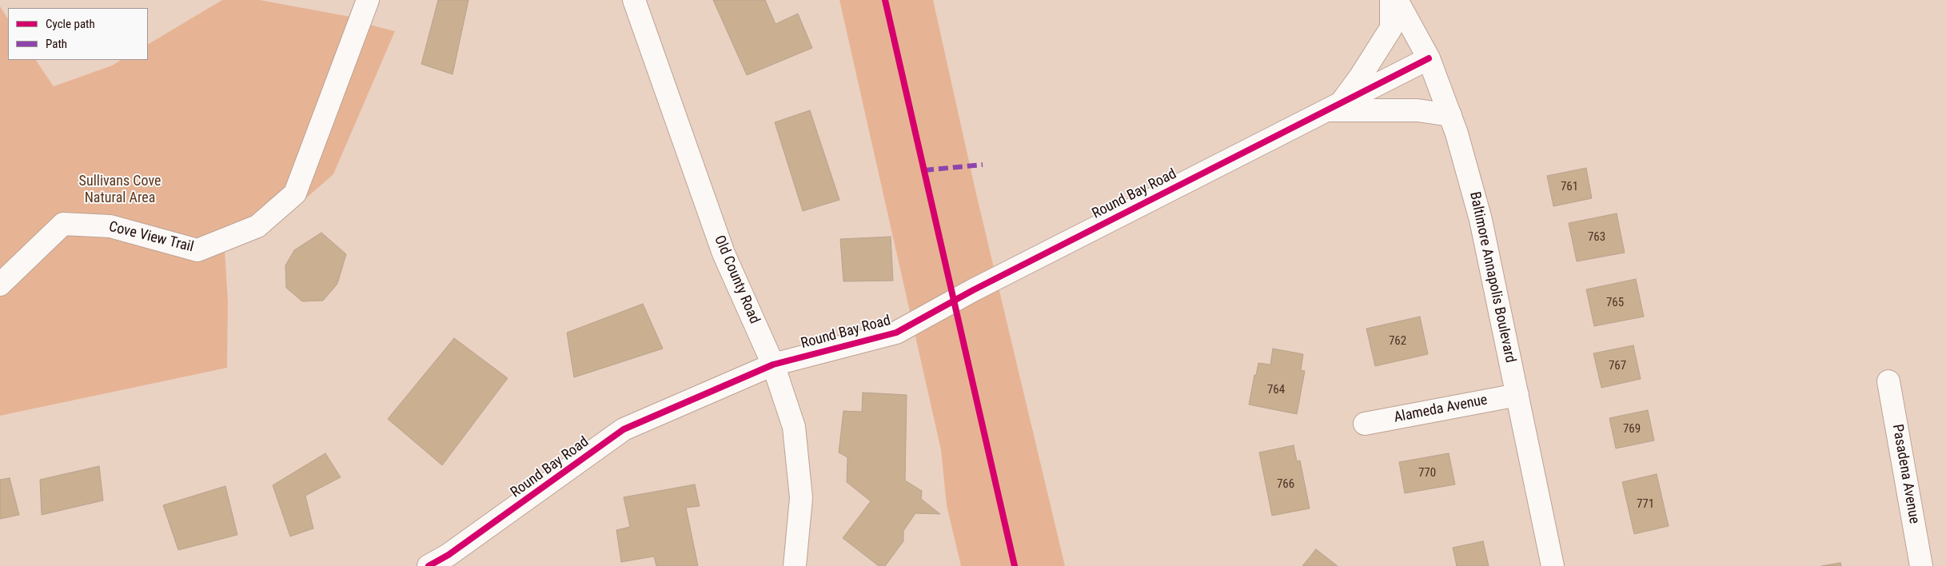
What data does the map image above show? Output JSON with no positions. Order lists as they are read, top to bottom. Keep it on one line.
{"streets":{"street":["Round Bay Road","Cove View Trail","Baltimore Annapolis Boulevard","Old County Road","Alameda Avenue","Pasadena Avenue"]},"crossings":[["Round Bay Road","Baltimore Annapolis Boulevard"],["Round Bay Road","Old County Road"],["Baltimore Annapolis Boulevard","Alameda Avenue"]],"parks":["Sullivans Cove Natural Area"],"house_numbers":["761","763","765","762","767","764","769","770","766","771"],"legend":["Cycle path","Path"]}
